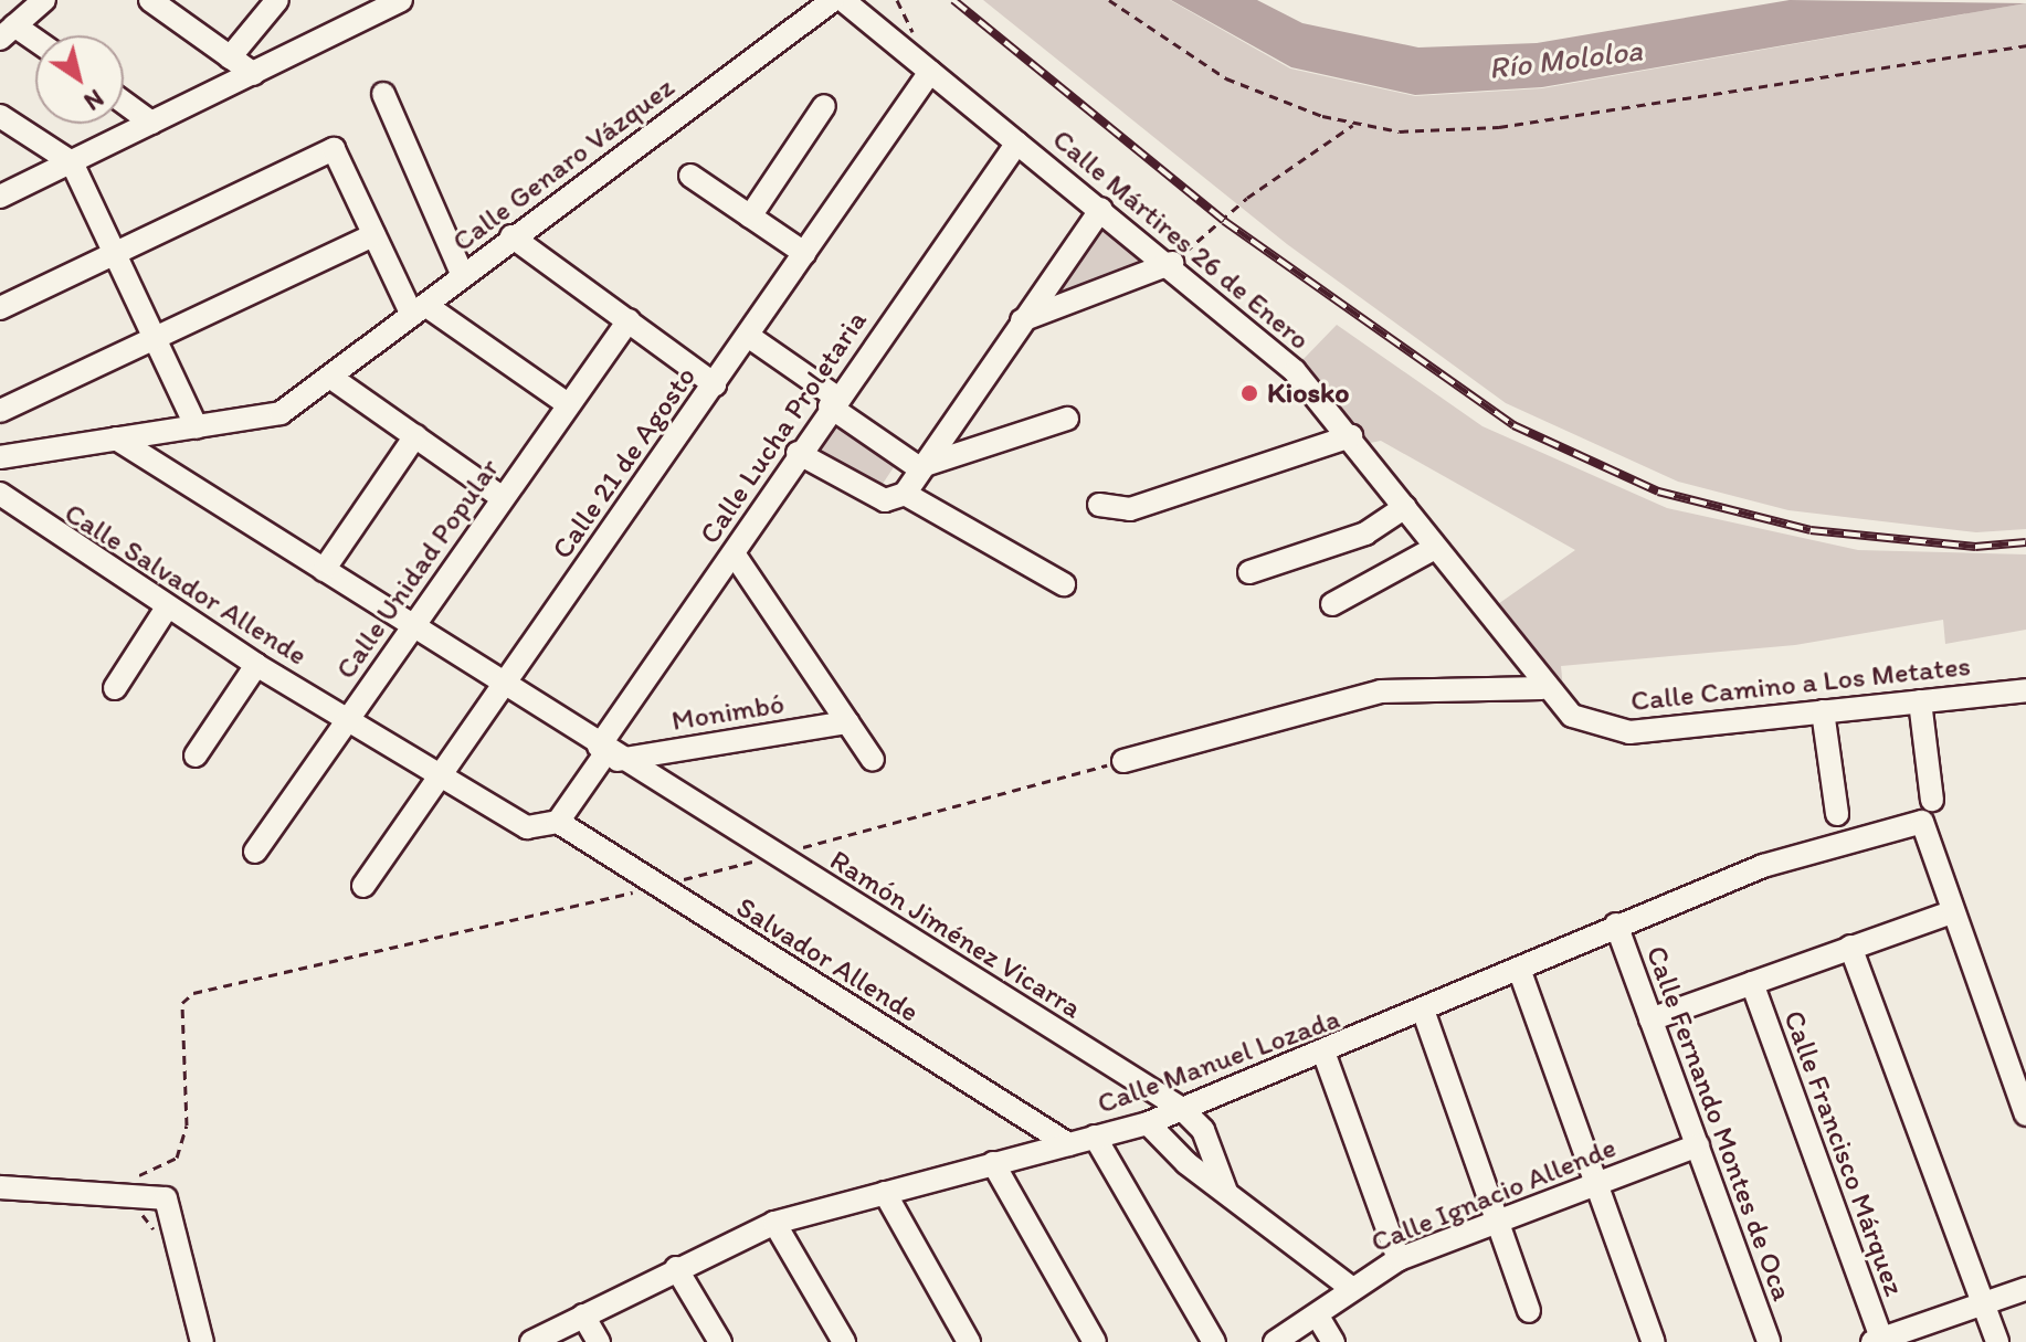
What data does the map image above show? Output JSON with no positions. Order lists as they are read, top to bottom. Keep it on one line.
{"streets":{"street":["Calle Genaro Vázquez","Calle Mártires 26 de Enero","Calle Lucha Proletaria","Calle 21 de Agosto","Calle Unidad Popular","Calle Salvador Allende","Calle Camino a Los Metates","Monimbó","Ramón Jiménez Vicarra","Salvador Allende","Calle Manuel Lozada","Calle Fernando Montes de Oca","Calle Francisco Márquez","Calle Ignacio Allende"]},"crossings":[["Calle Mártires 26 de Enero","Calle Lucha Proletaria"],["Calle Mártires 26 de Enero","Calle 21 de Agosto"],["Calle Mártires 26 de Enero","Calle Camino a Los Metates"],["Calle Lucha Proletaria","Calle Salvador Allende"],["Calle Lucha Proletaria","Monimbó"],["Calle Lucha Proletaria","Ramón Jiménez Vicarra"],["Calle Lucha Proletaria","Salvador Allende"],["Calle 21 de Agosto","Calle Salvador Allende"],["Calle 21 de Agosto","Ramón Jiménez Vicarra"],["Calle Unidad Popular","Calle Salvador Allende"],["Calle Unidad Popular","Ramón Jiménez Vicarra"],["Calle Salvador Allende","Salvador Allende"],["Monimbó","Ramón Jiménez Vicarra"],["Ramón Jiménez Vicarra","Calle Manuel Lozada"],["Salvador Allende","Calle Manuel Lozada"],["Calle Manuel Lozada","Calle Fernando Montes de Oca"],["Calle Fernando Montes de Oca","Calle Ignacio Allende"]],"water":["Río Mololoa"],"places":["Kiosko"],"north":"bottom right"}
